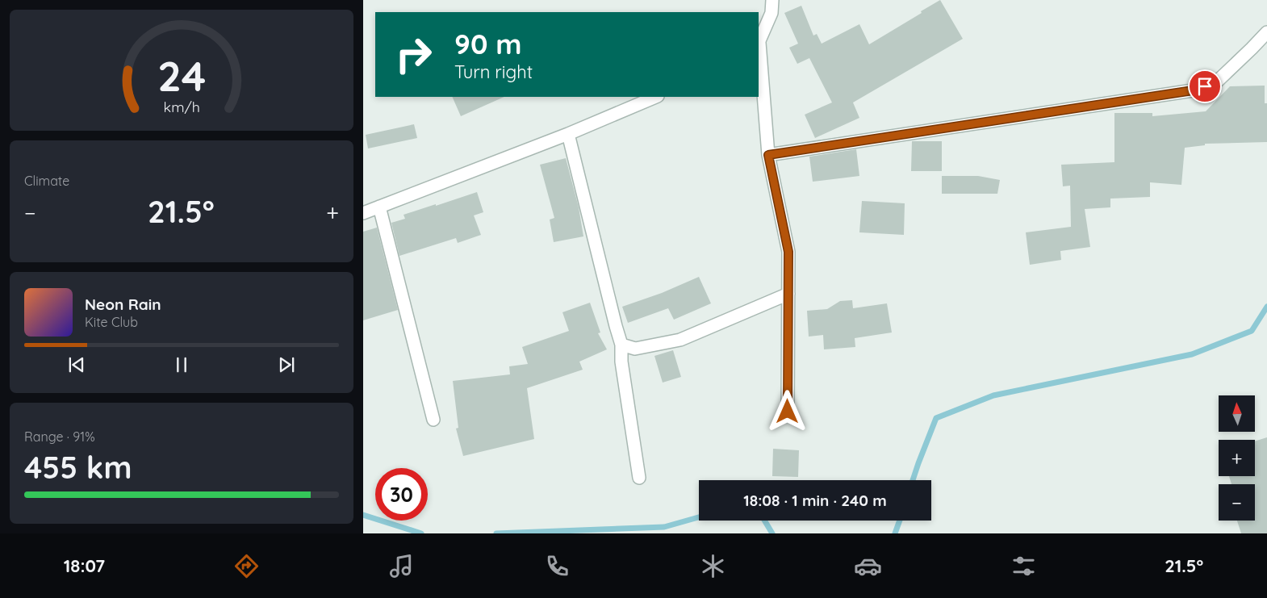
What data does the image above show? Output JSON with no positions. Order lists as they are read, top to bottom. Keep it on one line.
{"north":"top","page":{"turn":["90 m","Turn right"],"tile":["Climate",["Range · 91%","455 km"]],"heat":["−","21.5°","+"],"song":["Neon Rain","Kite Club"],"map_buttons":["+","−"],"limit":"30","trip":"18:08 · 1 min · 240 m","tabs":["18:07","21.5°"],"gauge":["24","km/h"]}}
